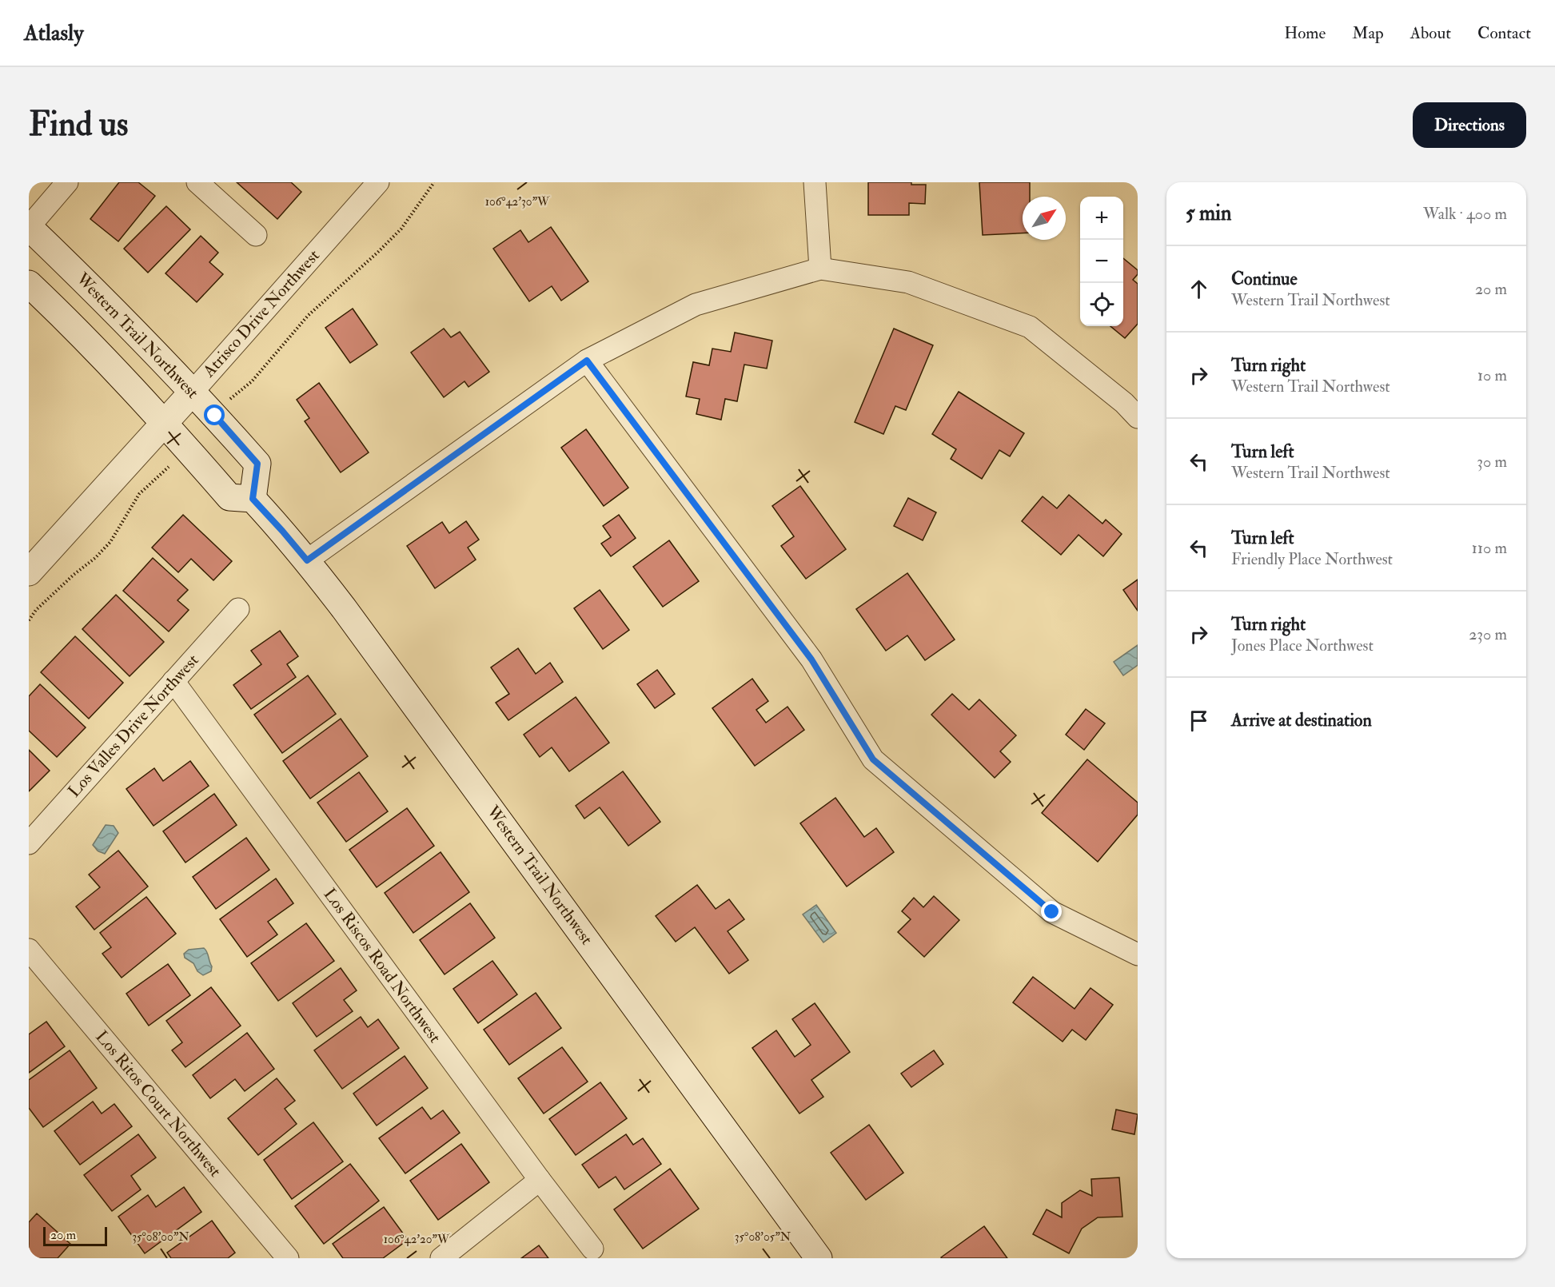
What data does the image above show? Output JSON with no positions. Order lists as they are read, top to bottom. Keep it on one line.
{"streets":{"main road":["Atrisco Drive Northwest","Western Trail Northwest"],"street":["Los Valles Drive Northwest","Los Riscos Road Northwest","Los Ritos Court Northwest"]},"crossings":[["Atrisco Drive Northwest","Western Trail Northwest"],["Los Valles Drive Northwest","Los Riscos Road Northwest"]],"scale_bar":"20 m","north":"top right","page":{"header":"Atlasly","nav":["Home","Map","About","Contact"],"buttons":"Directions","title":"Find us","heading":["5 min","Walk · 400 m"],"map_buttons":["+","−"],"list":[["Continue","Western Trail Northwest","20 m"],["Turn right","Western Trail Northwest","10 m"],["Turn left","Western Trail Northwest","30 m"],["Turn left","Friendly Place Northwest","110 m"],["Turn right","Jones Place Northwest","230 m"],"Arrive at destination"],"scale":"20 m"},"coordinates":["106°42'30\"W","35°08'00\"N","35°08'05\"N","106°42'20\"W"]}
